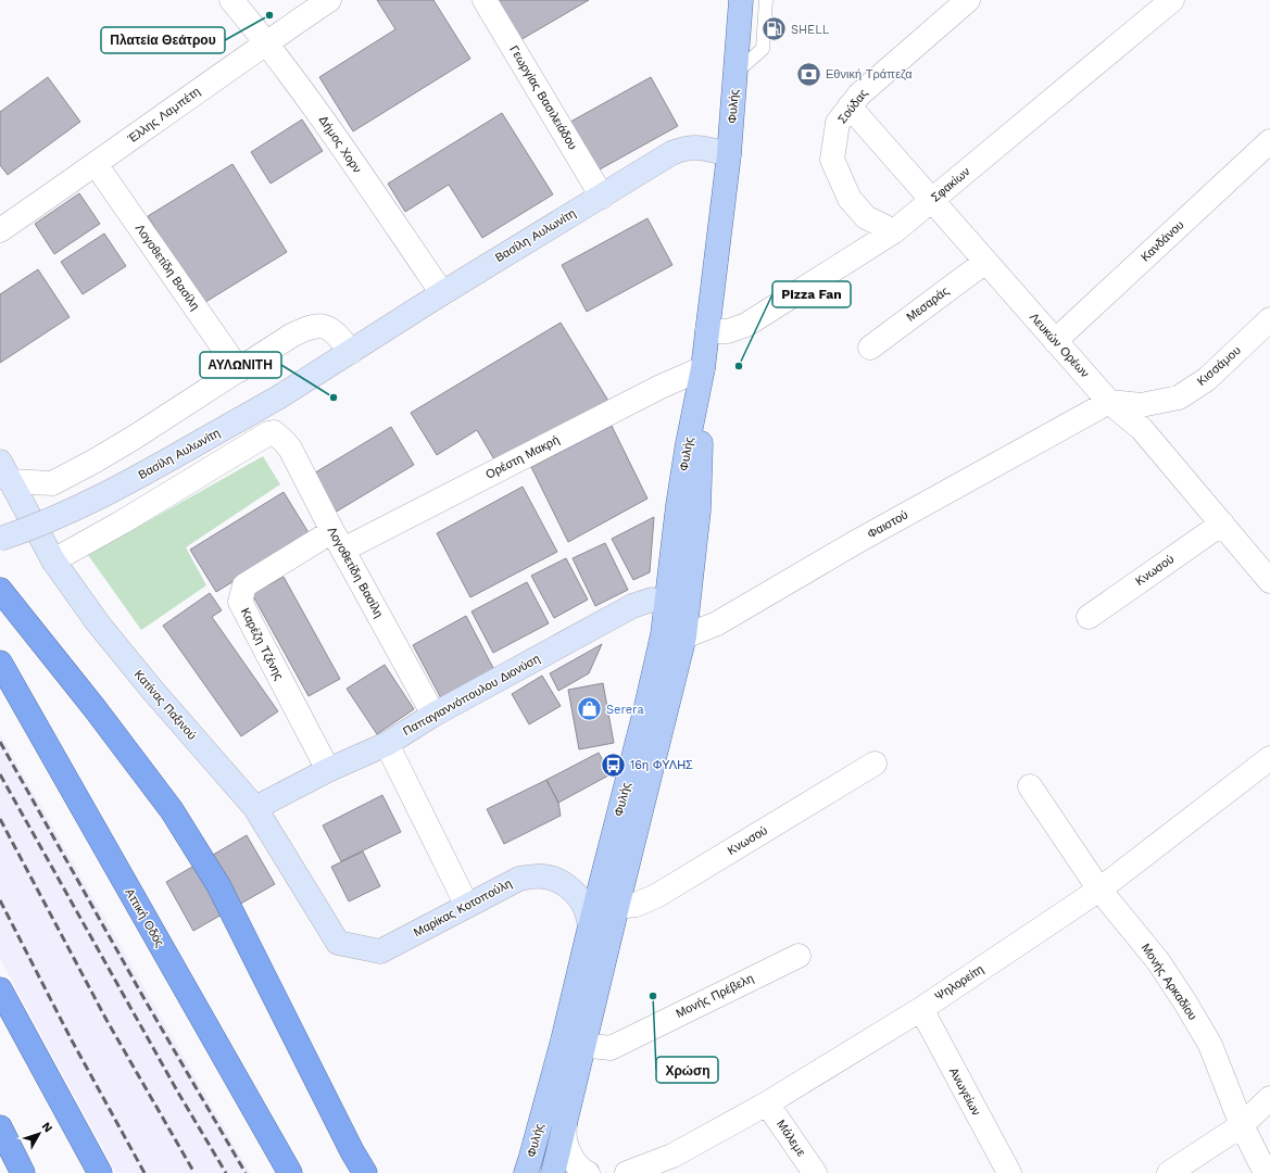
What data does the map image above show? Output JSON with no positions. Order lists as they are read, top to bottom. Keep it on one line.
{"streets":{"highway":["Αττική Οδός"],"main road":["Φυλής"],"street":["Γεωργίας Βασιλειάδου","Σούδας","Έλλης Λαμπέτη","Δήμος Χορν","Σφακίων","Βασίλη Αυλωνίτη","Κανδάνου","Λογοθετίδη Βασίλη","Μεσαράς","Λευκών Ορέων","Κισσάμου","Ορέστη Μακρή","Φαιστού","Κνωσού","Καρέζη Τζένης","Παπαγιαννόπουλου Διονύση","Κατίνας Παξινού","Μαρίκας Κοτοπούλη","Μονής Αρκαδίου","Ψηλορείτη","Μονής Πρέβελη","Ανωγείων","Μάλεμε"]},"crossings":[["Γεωργίας Βασιλειάδου","Βασίλη Αυλωνίτη"],["Φυλής","Σφακίων"],["Φυλής","Βασίλη Αυλωνίτη"],["Φυλής","Ορέστη Μακρή"],["Φυλής","Φαιστού"],["Φυλής","Κνωσού"],["Φυλής","Παπαγιαννόπουλου Διονύση"],["Φυλής","Μαρίκας Κοτοπούλη"],["Φυλής","Μονής Πρέβελη"],["Σούδας","Σφακίων"],["Σούδας","Λευκών Ορέων"],["Έλλης Λαμπέτη","Δήμος Χορν"],["Έλλης Λαμπέτη","Λογοθετίδη Βασίλη"],["Δήμος Χορν","Βασίλη Αυλωνίτη"],["Σφακίων","Λευκών Ορέων"],["Κανδάνου","Λευκών Ορέων"],["Λογοθετίδη Βασίλη","Ορέστη Μακρή"],["Λογοθετίδη Βασίλη","Καρέζη Τζένης"],["Λογοθετίδη Βασίλη","Παπαγιαννόπουλου Διονύση"],["Λογοθετίδη Βασίλη","Κατίνας Παξινού"],["Μεσαράς","Λευκών Ορέων"],["Λευκών Ορέων","Κισσάμου"],["Λευκών Ορέων","Φαιστού"],["Λευκών Ορέων","Κνωσού"],["Κισσάμου","Φαιστού"],["Ορέστη Μακρή","Καρέζη Τζένης"],["Καρέζη Τζένης","Παπαγιαννόπουλου Διονύση"],["Παπαγιαννόπουλου Διονύση","Κατίνας Παξινού"],["Κατίνας Παξινού","Μαρίκας Κοτοπούλη"],["Μονής Αρκαδίου","Ψηλορείτη"],["Ψηλορείτη","Ανωγείων"],["Ψηλορείτη","Μάλεμε"]],"places":{"other":["Πλατεία Θεάτρου","Pizza Fan","ΑΥΛΩΝΙΤΗ","Χρώση"],"fuel station":["SHELL"],"bank":["Εθνική Τράπεζα"],"shop":["Serera"],"bus stop":["16η ΦΥΛΗΣ"]},"north":"top right"}
